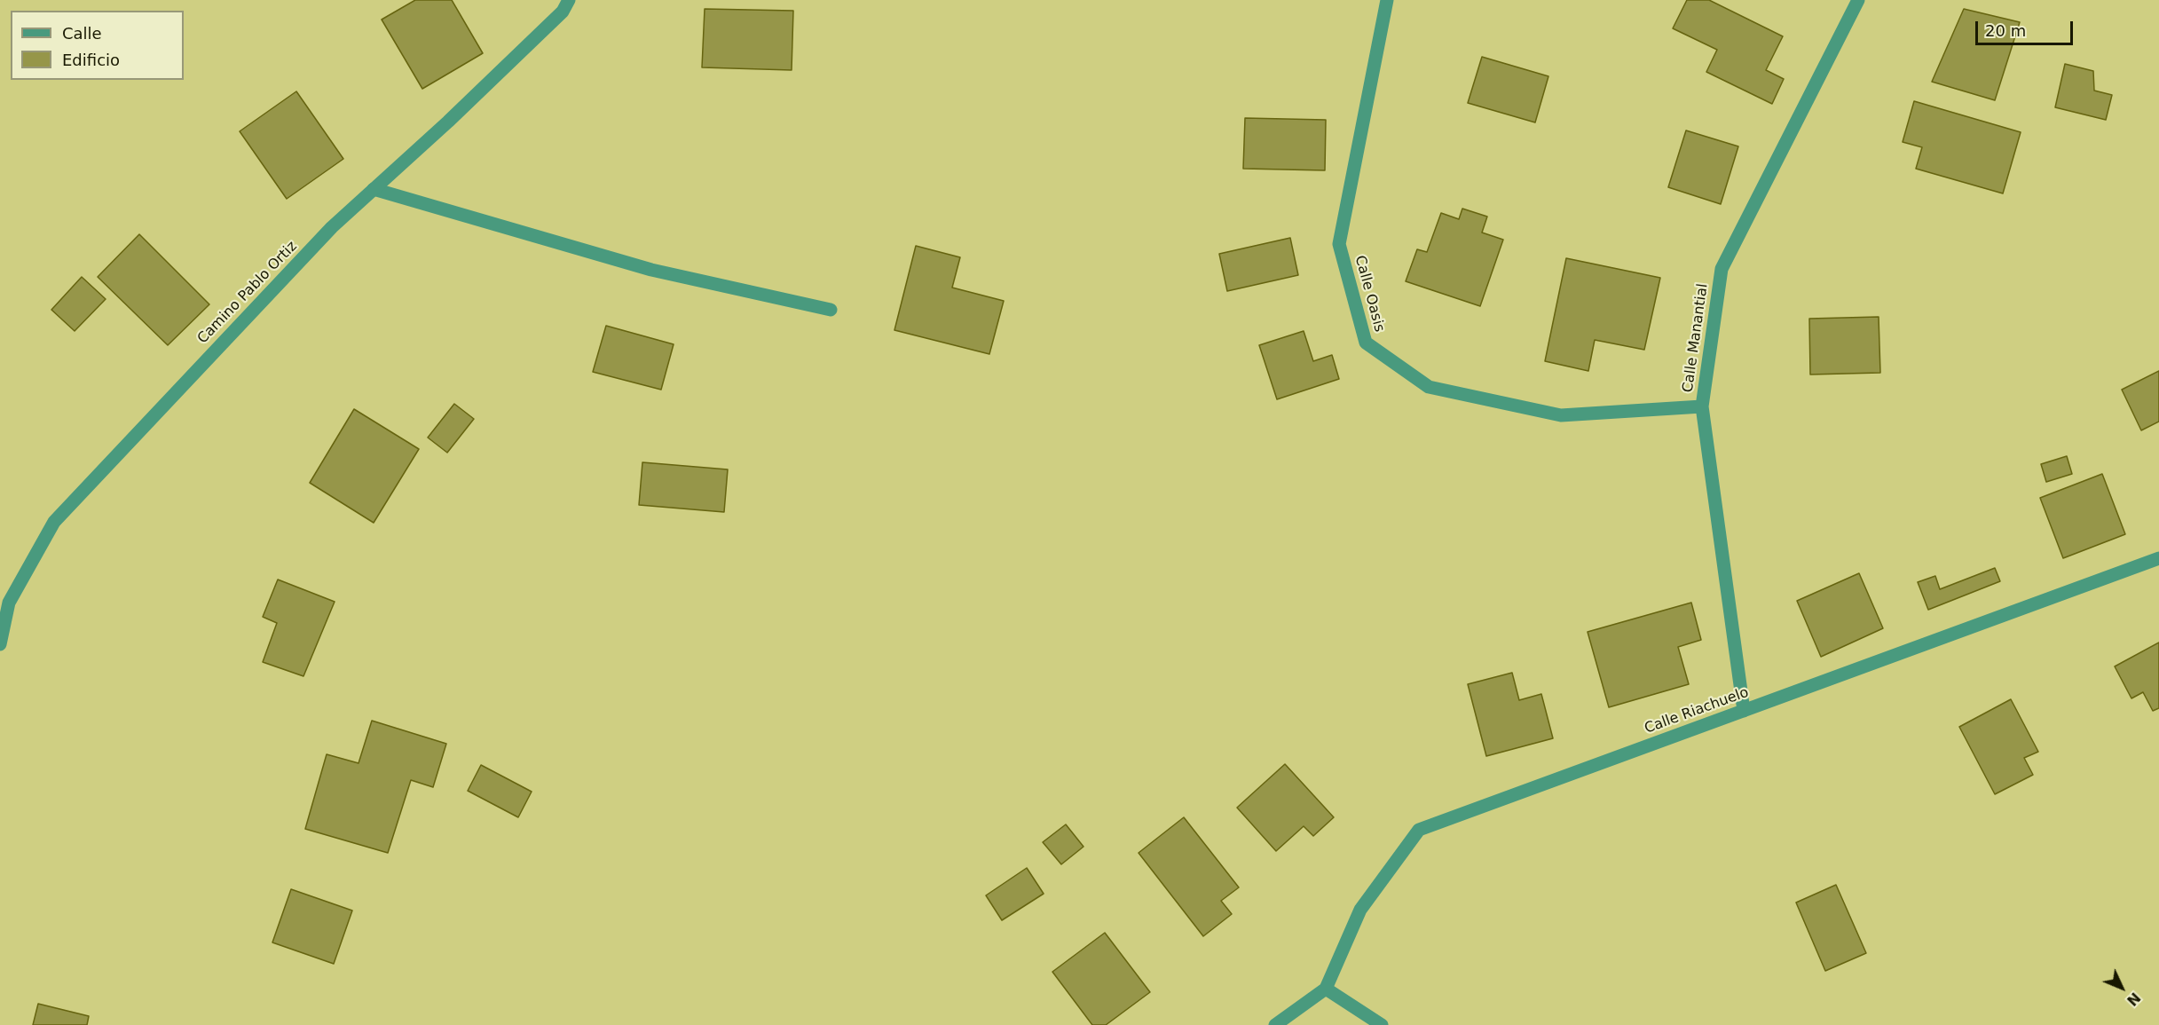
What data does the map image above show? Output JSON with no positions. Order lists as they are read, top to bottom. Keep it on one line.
{"streets":{"street":["Camino Pablo Ortiz","Calle Oasis","Calle Manantial","Calle Riachuelo"]},"crossings":[["Calle Oasis","Calle Manantial"],["Calle Manantial","Calle Riachuelo"]],"legend":["Calle","Edificio"],"scale_bar":"20 m","north":"bottom right"}
